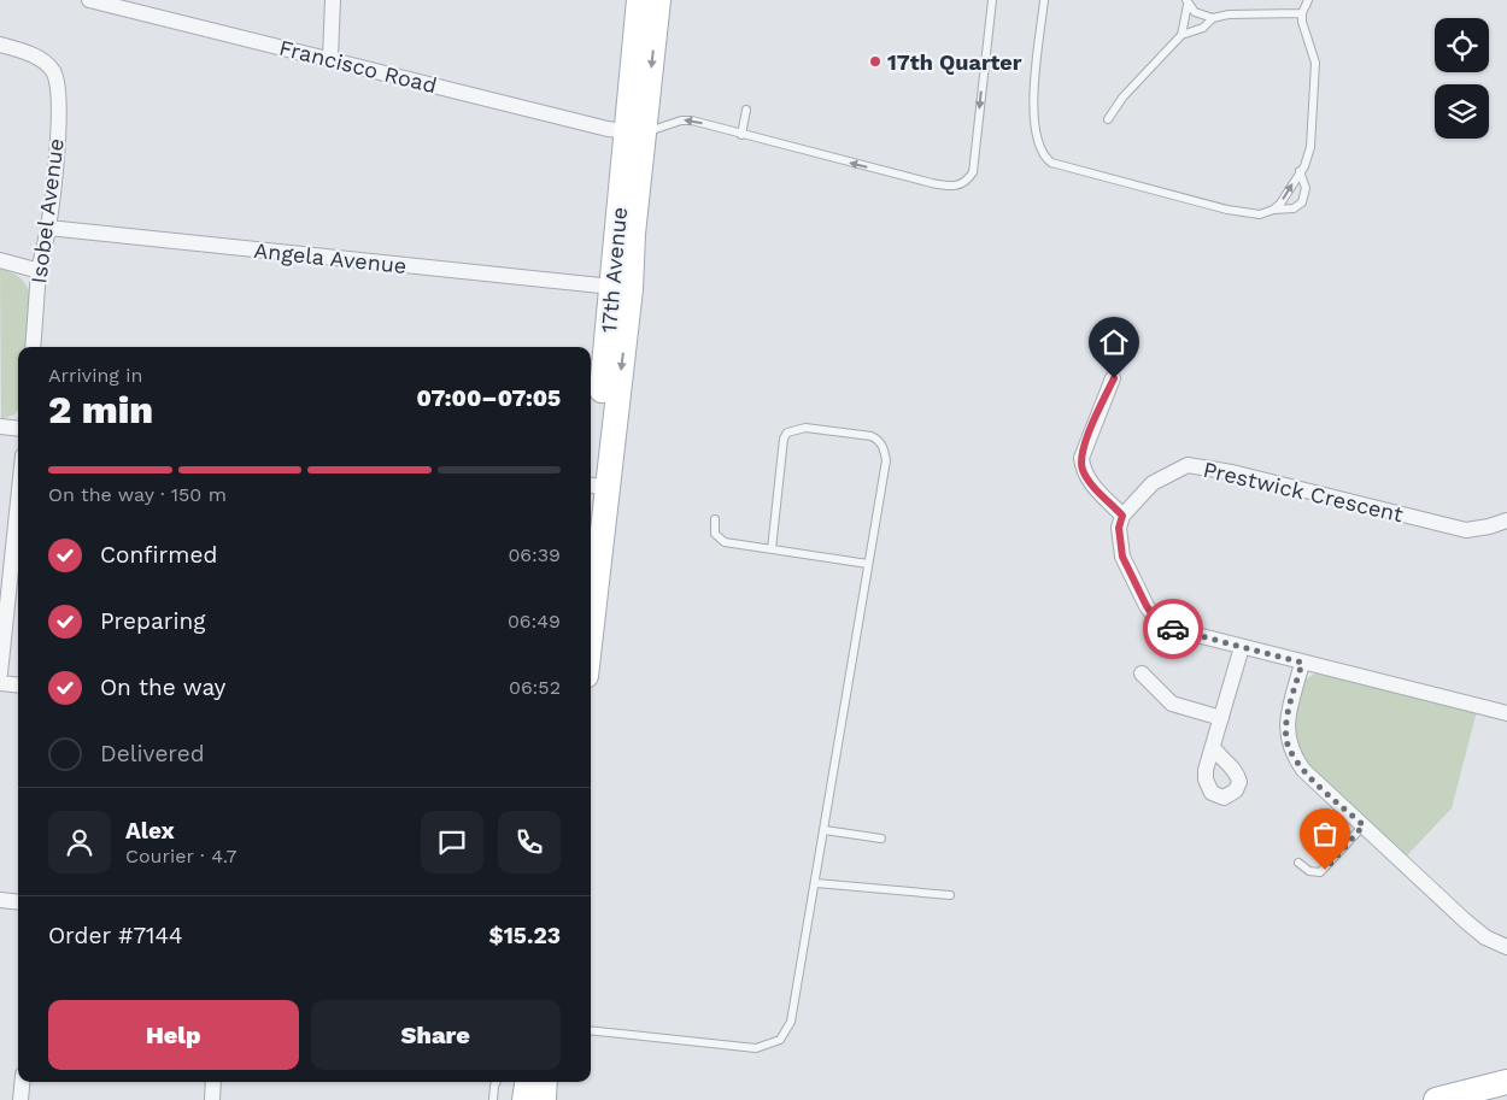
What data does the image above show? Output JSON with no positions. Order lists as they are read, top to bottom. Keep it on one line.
{"streets":{"main road":["17th Avenue"],"street":["Francisco Road","Isobel Avenue","Angela Avenue","Prestwick Crescent"]},"crossings":[["Francisco Road","17th Avenue"],["Isobel Avenue","Angela Avenue"],["Angela Avenue","17th Avenue"]],"places":["17th Quarter"],"page":{"heading":["2 min","Arriving in","07:00–07:05"],"panel":["Alex","Courier · 4.7","Order #7144","$15.23"],"bar":"On the way · 150 m","list":[["Confirmed","06:39"],["Preparing","06:49"],["On the way","06:52"],"Delivered"],"buttons":["Help","Share"]}}
